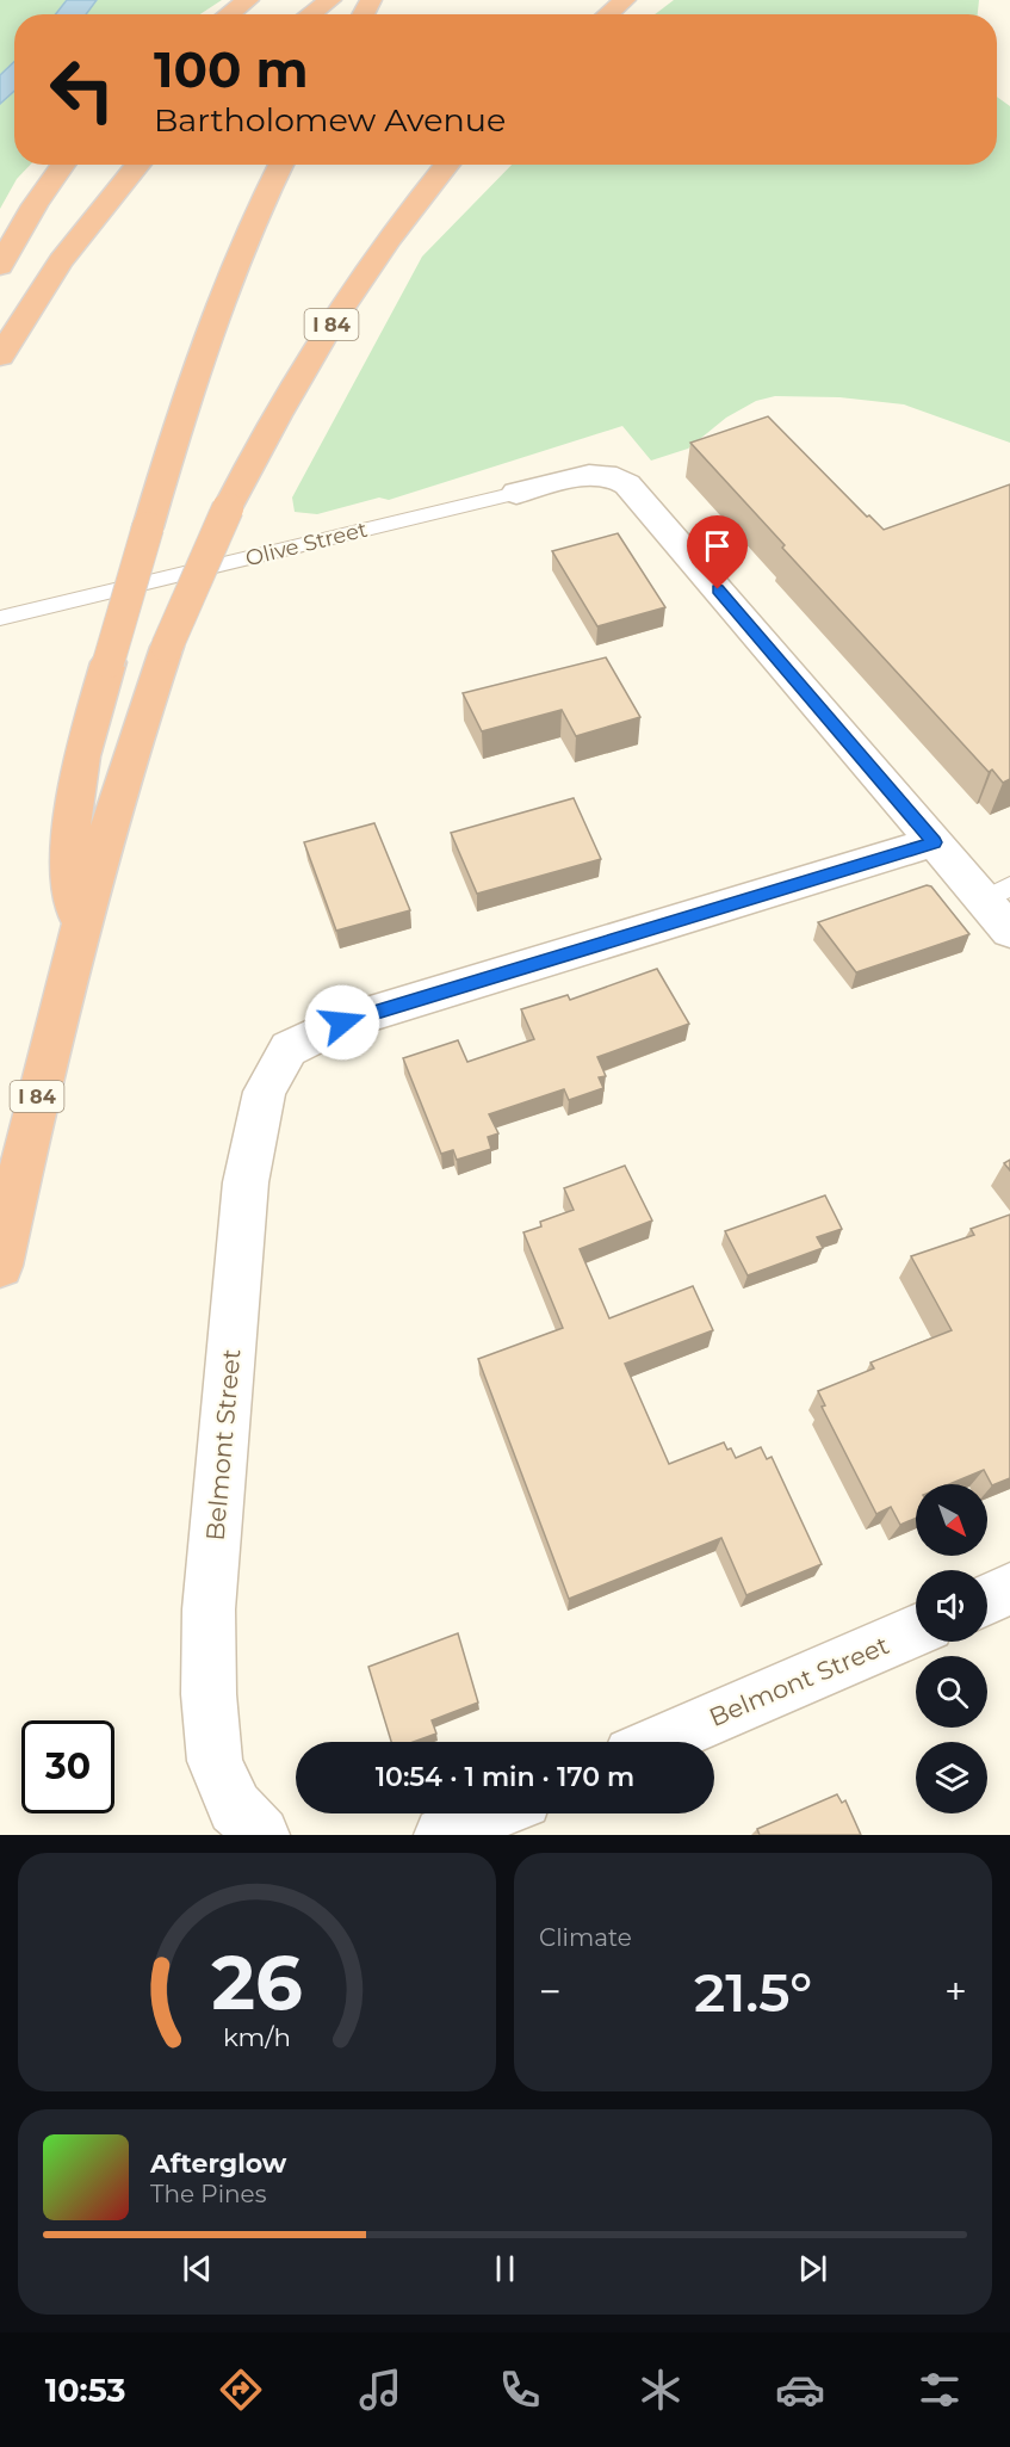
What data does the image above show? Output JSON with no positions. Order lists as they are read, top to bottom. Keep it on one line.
{"streets":{"highway":["I 84"],"street":["Olive Street","Belmont Street"]},"crossings":[["Olive Street","Belmont Street"]],"north":"bottom right","page":{"turn":["100 m","Bartholomew Avenue"],"limit":"30","trip":"10:54 · 1 min · 170 m","tile":"Climate","heat":["−","21.5°","+"],"song":["Afterglow","The Pines"],"tabs":"10:53","gauge":["26","km/h"]}}
